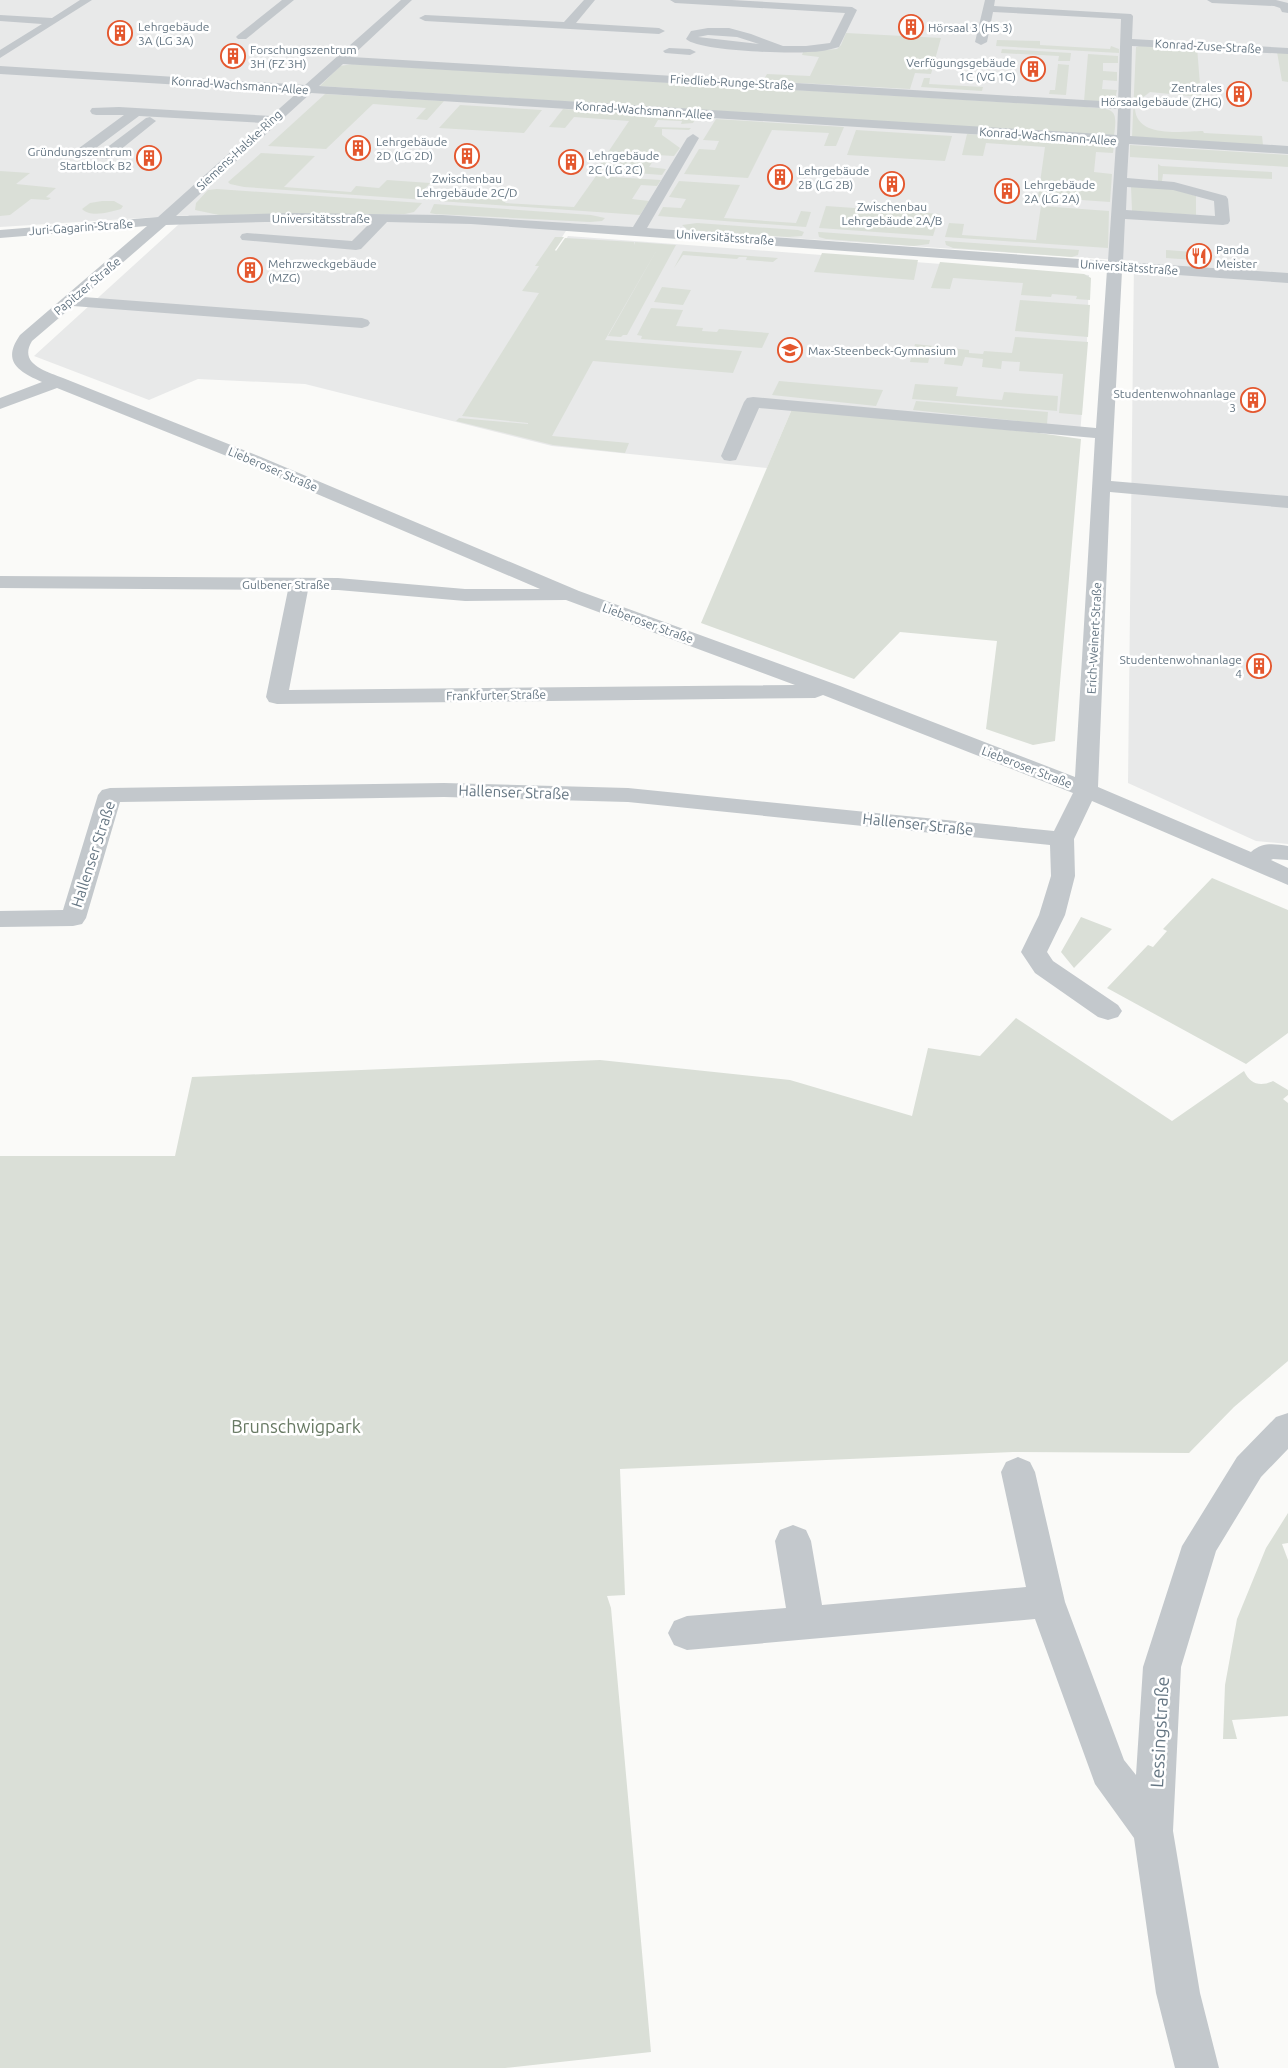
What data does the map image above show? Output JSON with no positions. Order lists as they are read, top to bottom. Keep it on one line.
{"streets":{"street":["Konrad-Zuse-Straße","Friedlieb-Runge-Straße","Konrad-Wachsmann-Allee","Siemens-Halske-Ring","Universitätsstraße","Juri-Gagarin-Straße","Papitzer Straße","Lieberoser Straße","Gulbener Straße","Erich-Weinert-Straße","Frankfurter Straße","Hallenser Straße","Lessingstraße"]},"crossings":[["Friedlieb-Runge-Straße","Siemens-Halske-Ring"],["Konrad-Wachsmann-Allee","Siemens-Halske-Ring"],["Siemens-Halske-Ring","Universitätsstraße"],["Siemens-Halske-Ring","Juri-Gagarin-Straße"],["Siemens-Halske-Ring","Papitzer Straße"],["Universitätsstraße","Juri-Gagarin-Straße"],["Universitätsstraße","Papitzer Straße"],["Universitätsstraße","Erich-Weinert-Straße"],["Juri-Gagarin-Straße","Papitzer Straße"],["Papitzer Straße","Lieberoser Straße"],["Lieberoser Straße","Gulbener Straße"],["Lieberoser Straße","Erich-Weinert-Straße"],["Lieberoser Straße","Frankfurter Straße"],["Gulbener Straße","Frankfurter Straße"]],"parks":["Brunschwigpark"],"places":{"building":["Hörsaal 3 (HS 3)","Lehrgebäude 3A (LG 3A)","Forschungszentrum 3H (FZ 3H)","Verfügungsgebäude 1C (VG 1C)","Zentrales Hörsaalgebäude (ZHG)","Lehrgebäude 2D (LG 2D)","Zwischenbau Lehrgebäude 2C/D","Gründungszentrum Startblock B2","Lehrgebäude 2C (LG 2C)","Lehrgebäude 2B (LG 2B)","Zwischenbau Lehrgebäude 2A/B","Lehrgebäude 2A (LG 2A)","Mehrzweckgebäude (MZG)","Studentenwohnanlage 3","Studentenwohnanlage 4"],"restaurant":["Panda Meister"],"school or university":["Max-Steenbeck-Gymnasium"]}}
